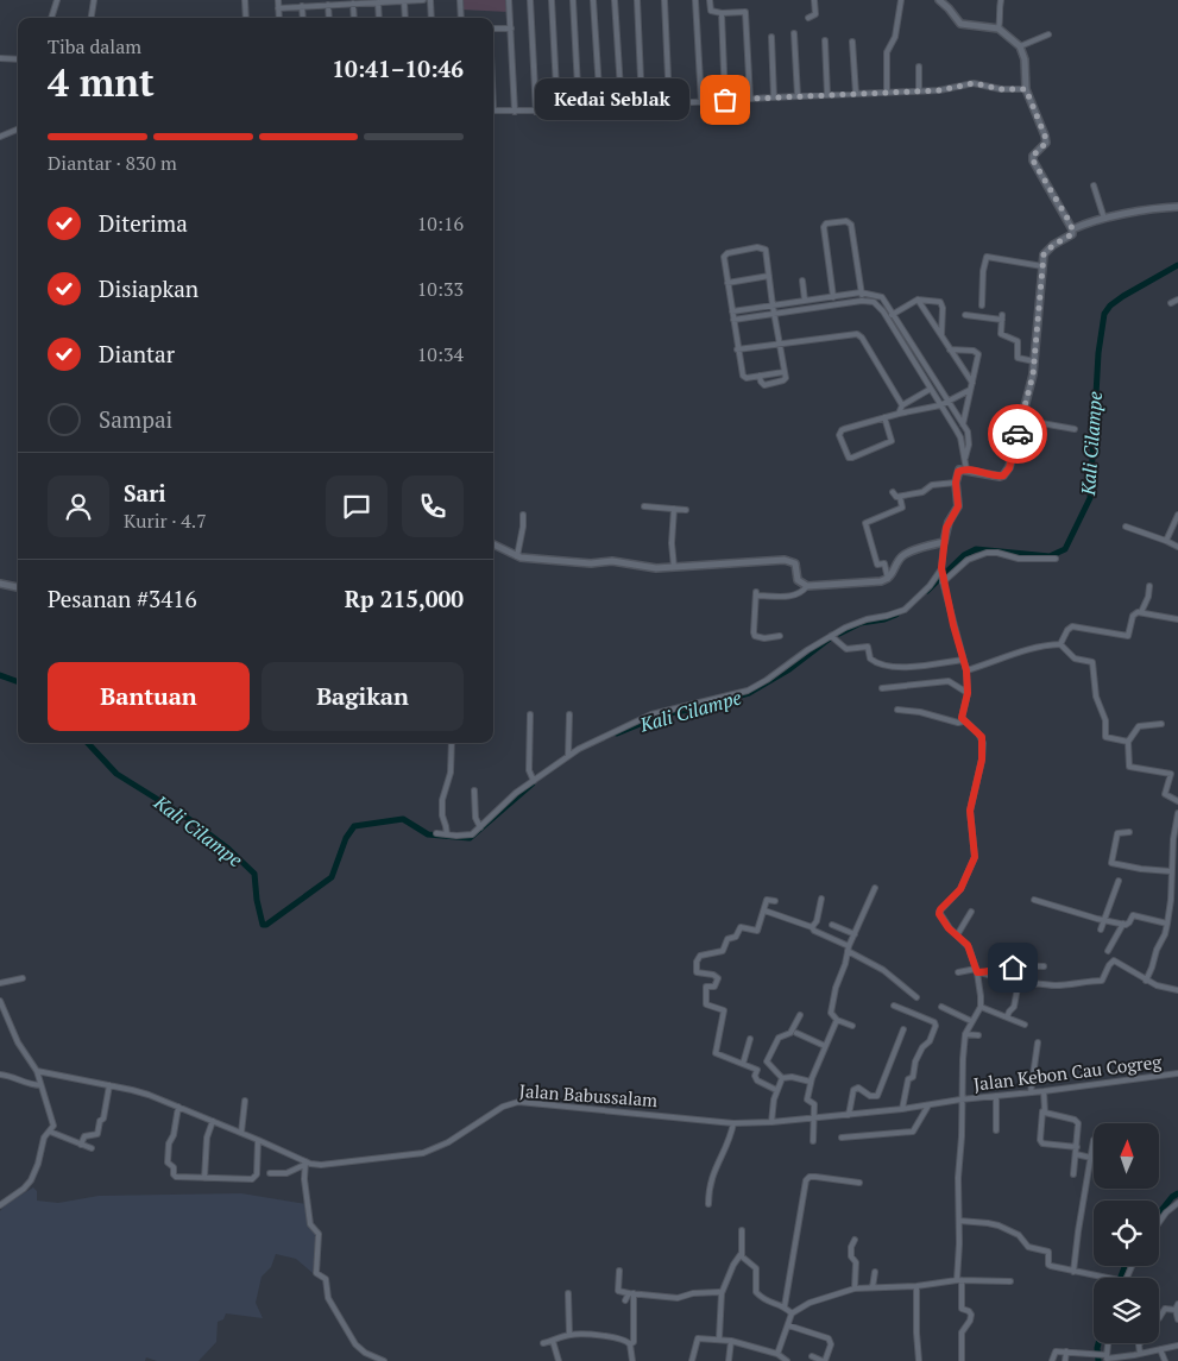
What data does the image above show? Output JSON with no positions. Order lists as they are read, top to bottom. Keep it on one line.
{"streets":{"street":["Jalan Kebon Cau Cogreg","Jalan Babussalam"]},"crossings":[["Jalan Kebon Cau Cogreg","Jalan Babussalam"]],"water":["Kali Cilampe"],"places":["Kedai Seblak"],"north":"top","page":{"heading":["4 mnt","Tiba dalam","10:41–10:46"],"panel":["Sari","Kurir · 4.7","Pesanan #3416","Rp 215,000"],"bubble":"Kedai Seblak","bar":"Diantar · 830 m","list":[["Diterima","10:16"],["Disiapkan","10:33"],["Diantar","10:34"],"Sampai"],"buttons":["Bantuan","Bagikan"]}}
